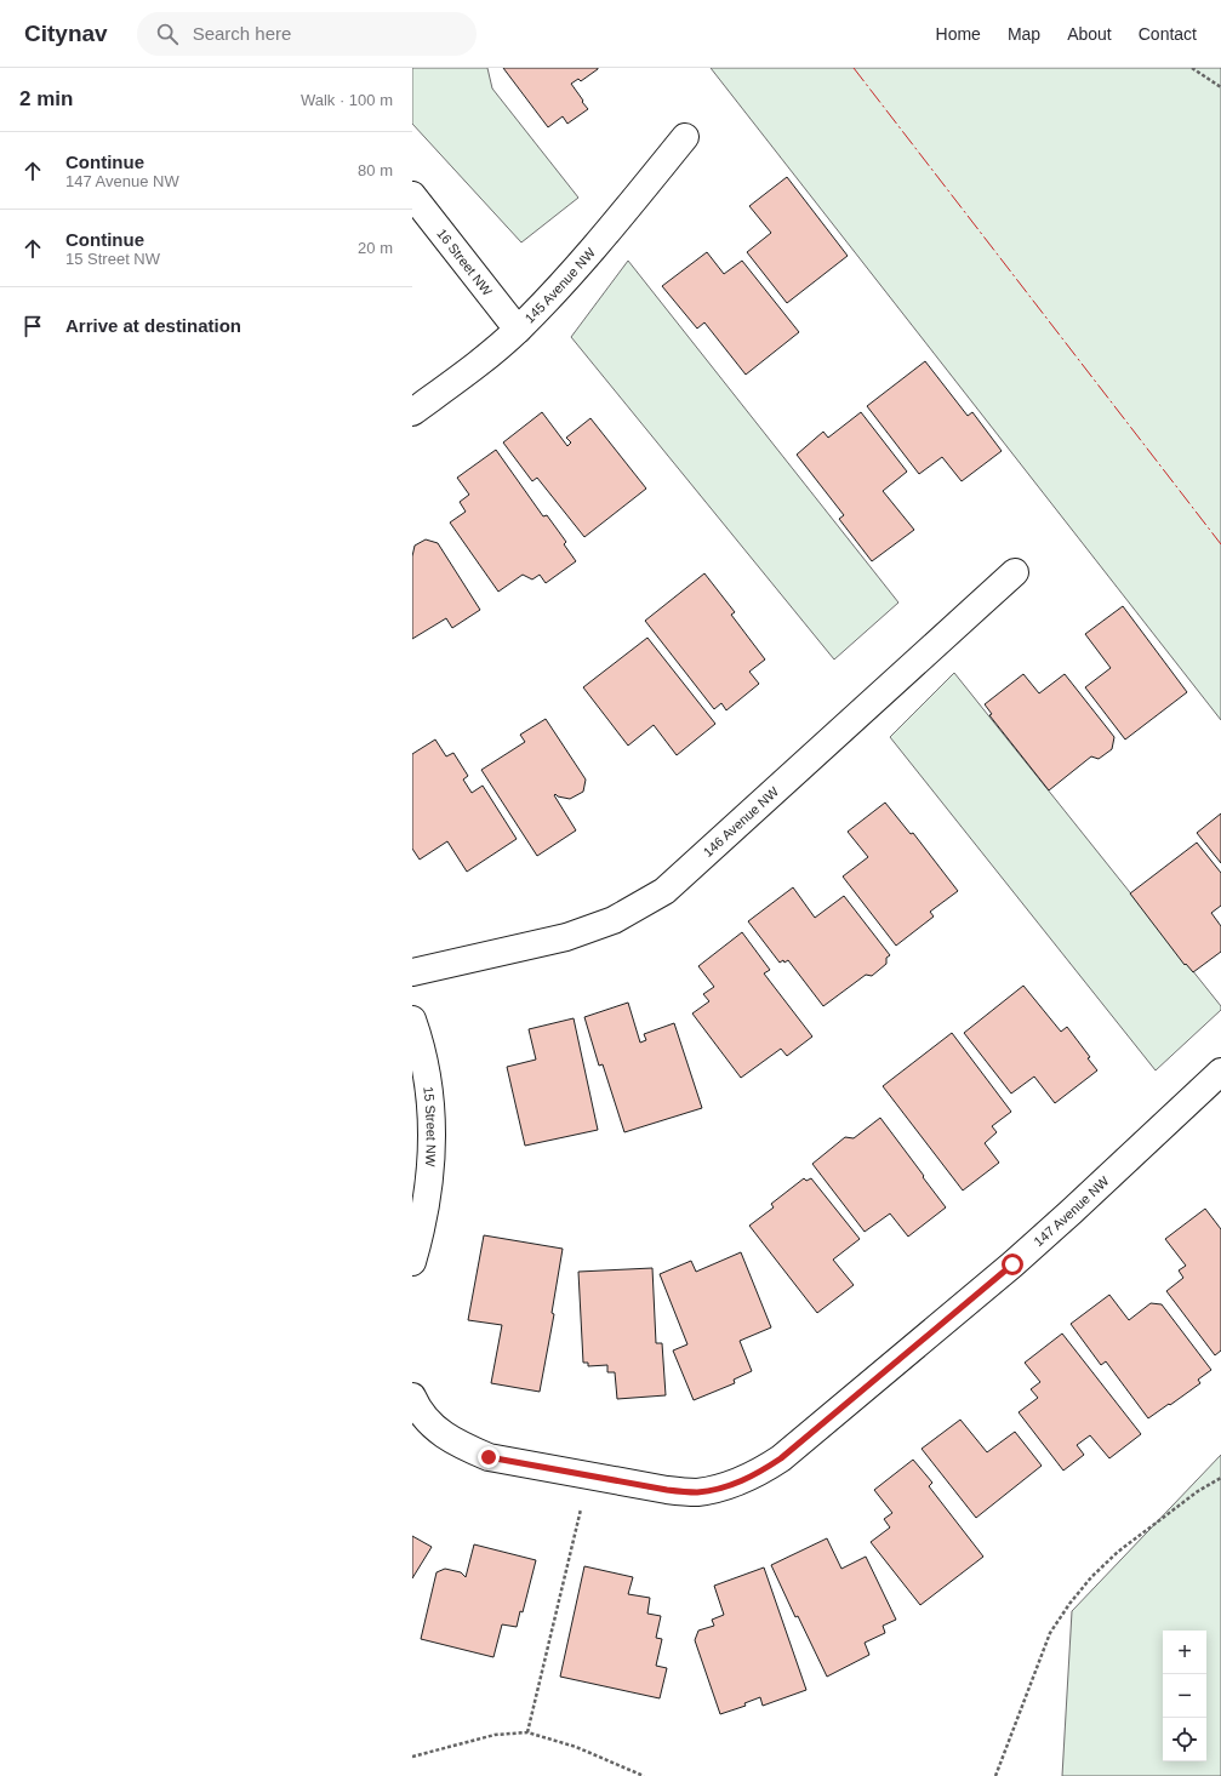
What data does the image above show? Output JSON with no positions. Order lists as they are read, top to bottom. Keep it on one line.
{"streets":{"street":["16 Street NW","145 Avenue NW","146 Avenue NW","15 Street NW","147 Avenue NW"]},"crossings":[["16 Street NW","145 Avenue NW"]],"page":{"header":"Citynav","search":"Search here","nav":["Home","Map","About","Contact"],"heading":["2 min","Walk · 100 m"],"list":[["Continue","147 Avenue NW","80 m"],["Continue","15 Street NW","20 m"],"Arrive at destination"],"map_buttons":["+","−"]}}
